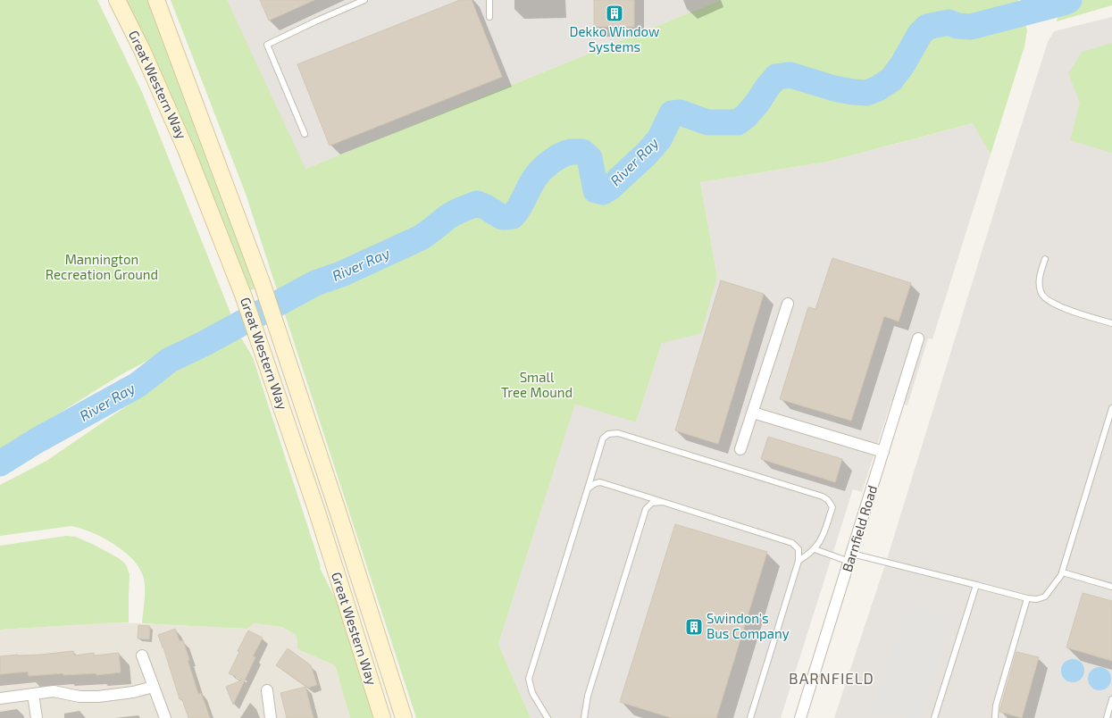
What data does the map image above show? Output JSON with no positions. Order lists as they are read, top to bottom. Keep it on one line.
{"streets":{"main road":["Great Western Way"],"street":["Barnfield Road"]},"districts":["BARNFIELD"],"water":["River Ray"],"parks":["Mannington Recreation Ground","Small Tree Mound"],"places":{"building":["Dekko Window Systems","Swindon's Bus Company"]}}
